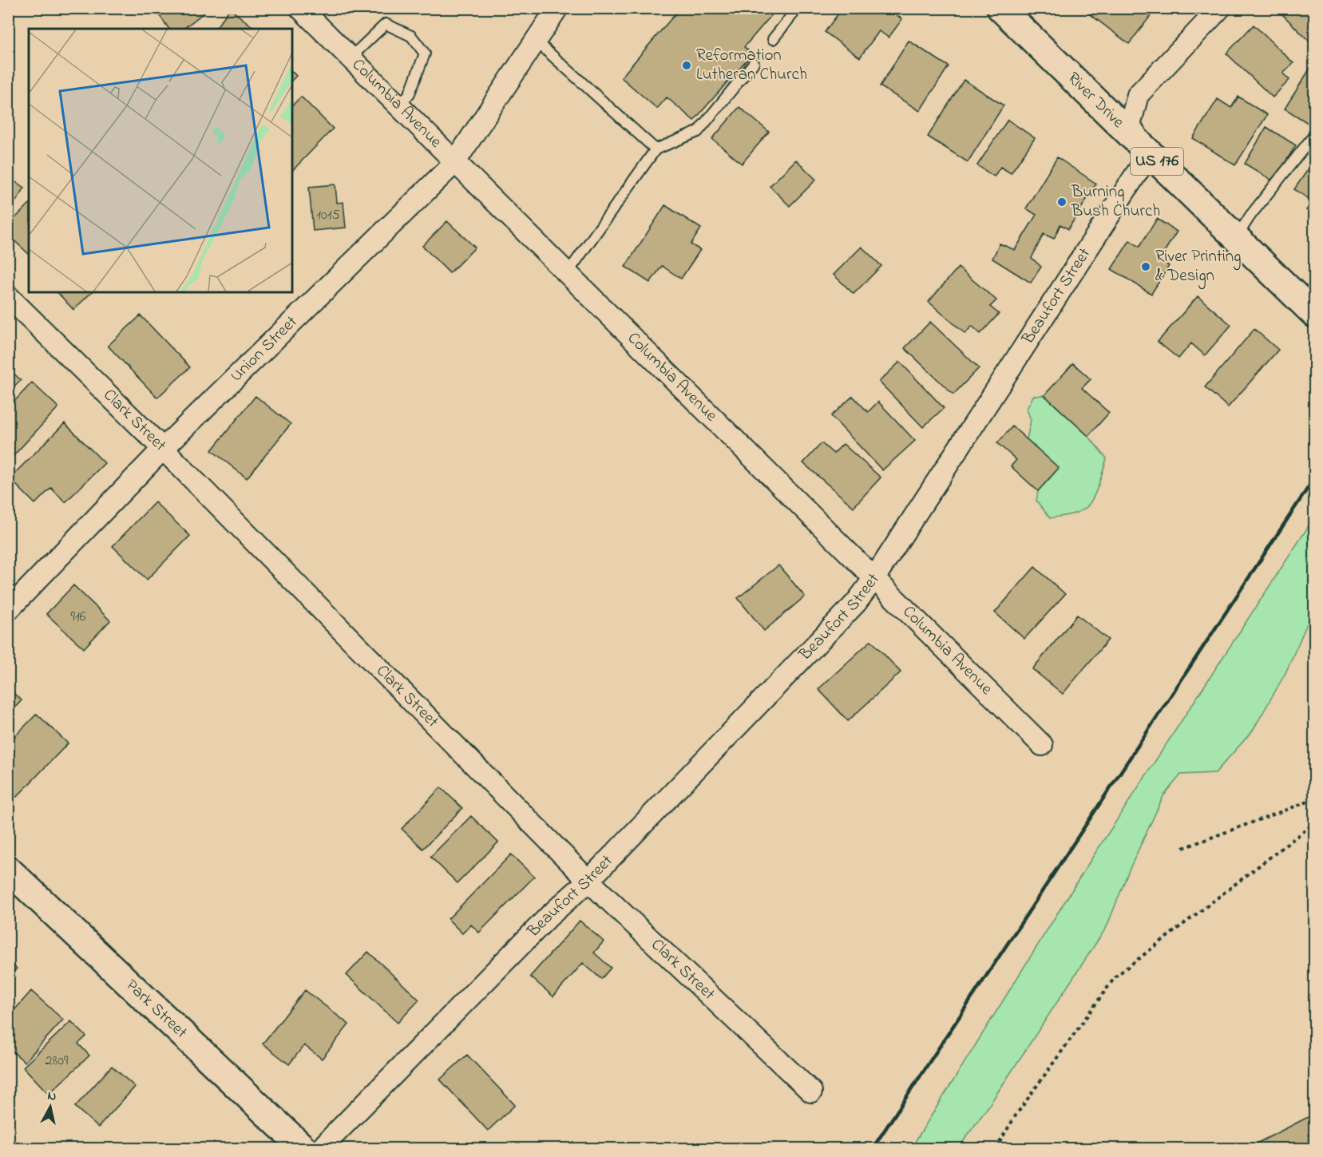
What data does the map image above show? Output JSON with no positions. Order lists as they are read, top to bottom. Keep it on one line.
{"streets":{"main road":["River Drive","US 176","Park Street"],"street":["Columbia Avenue","Beaufort Street","Union Street","Clark Street"]},"crossings":[["River Drive","Beaufort Street"],["Columbia Avenue","Beaufort Street"],["Columbia Avenue","Union Street"],["Beaufort Street","Clark Street"],["Union Street","Clark Street"]],"places":["Reformation Lutheran Church","Burning Bush Church","River Printing & Design"],"house_numbers":["1015","916","2809"],"north":"top"}
